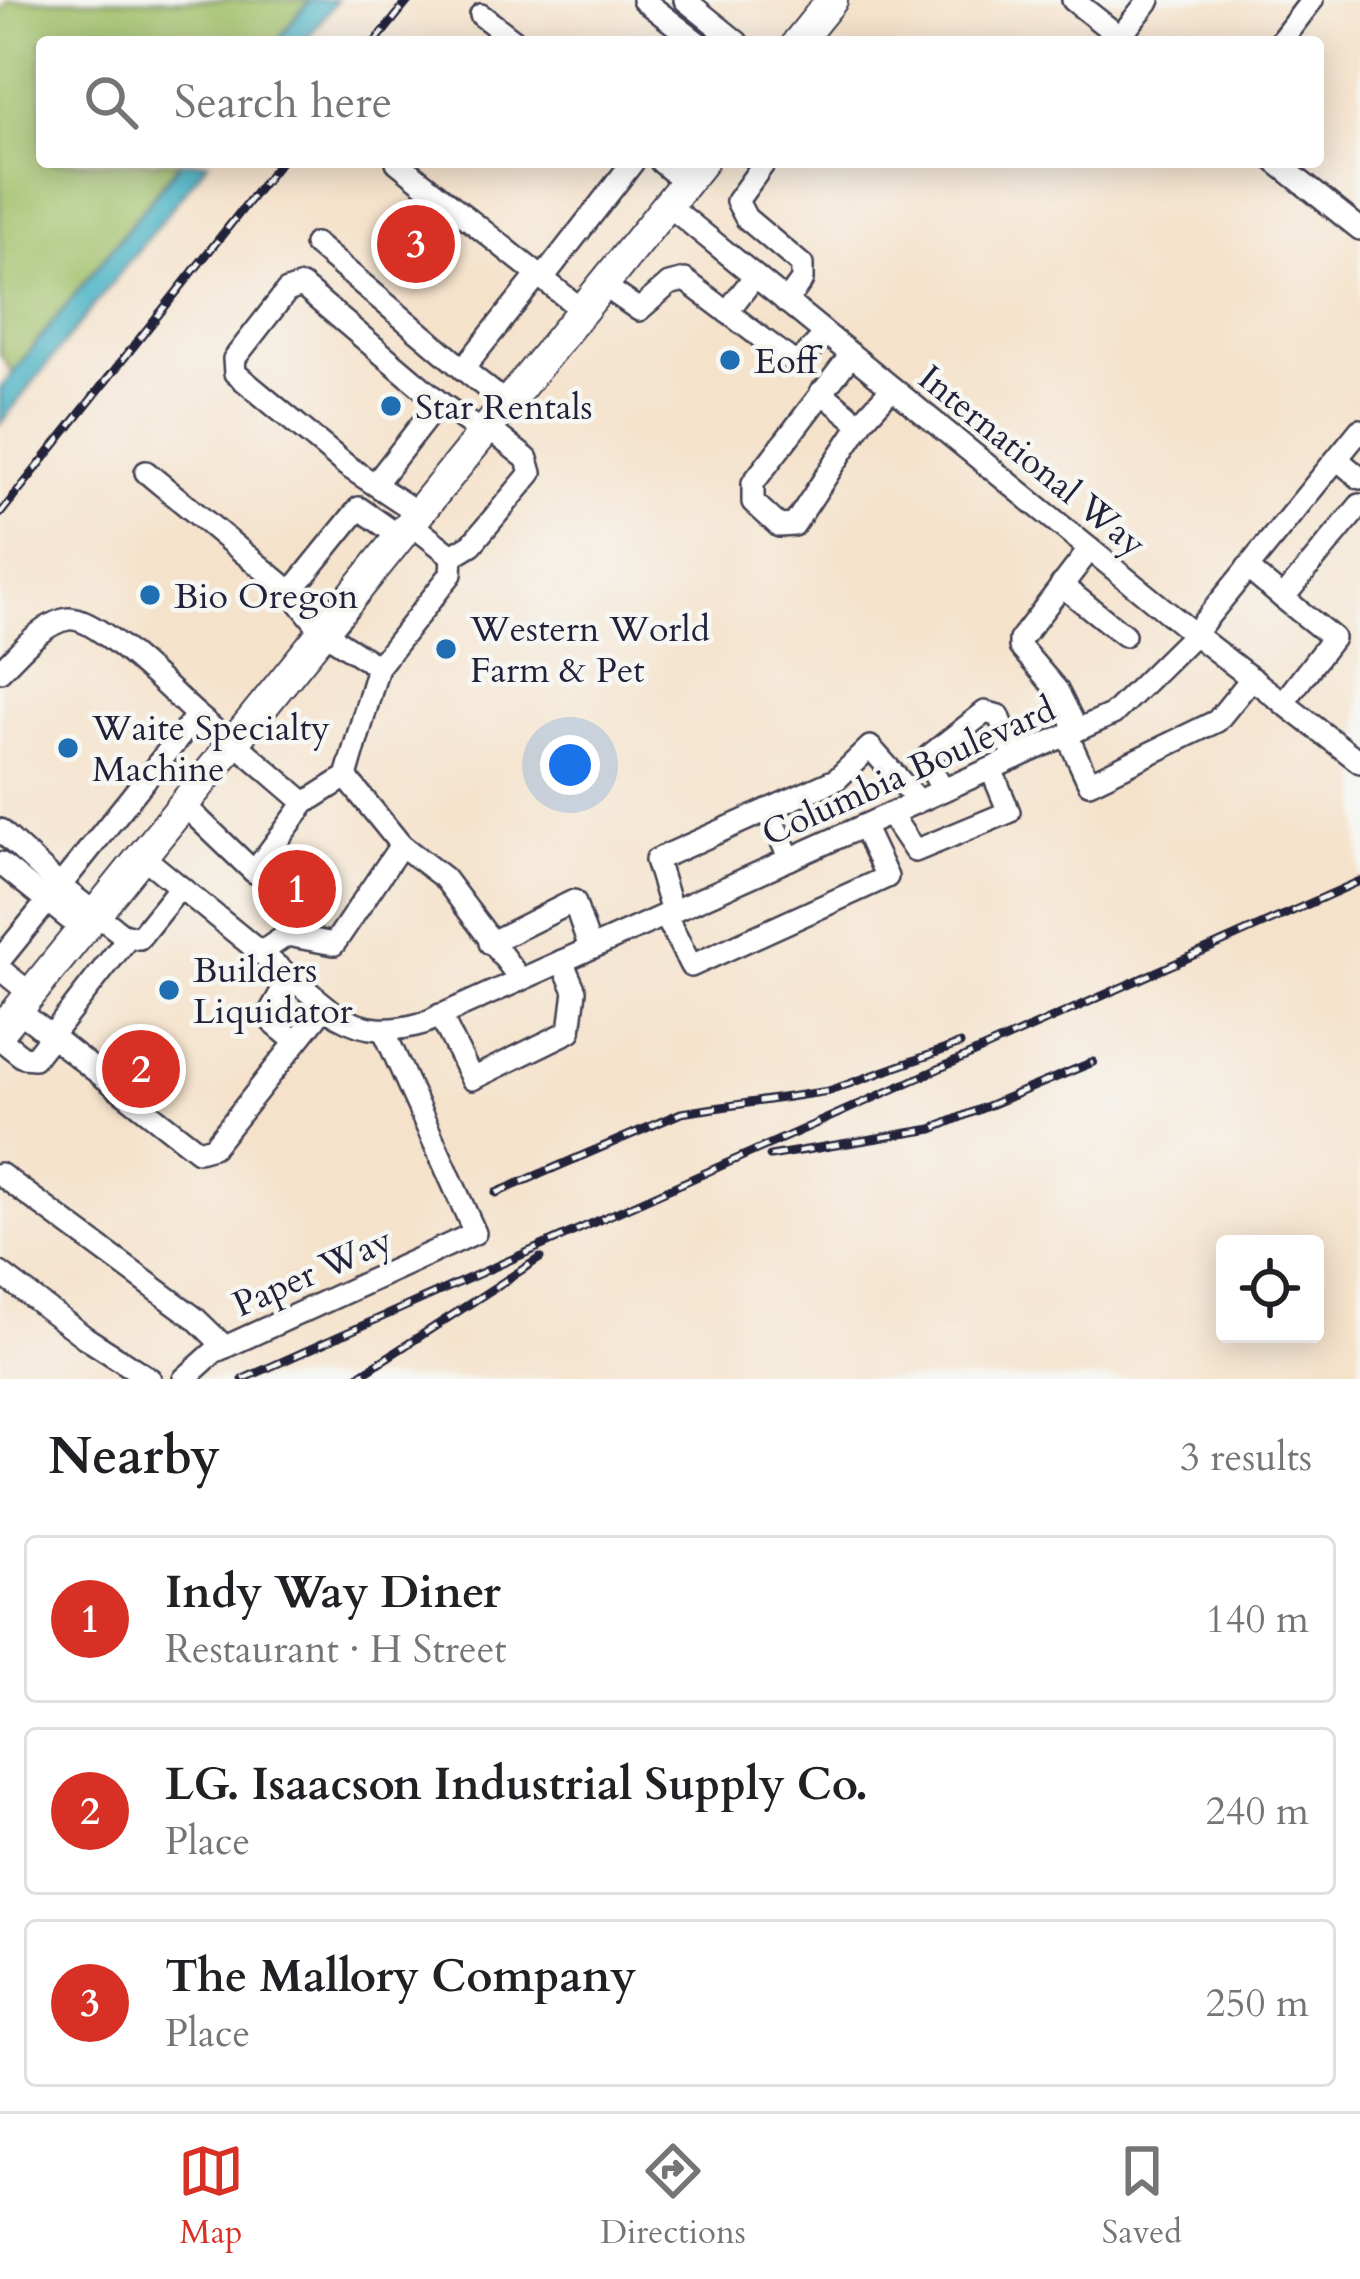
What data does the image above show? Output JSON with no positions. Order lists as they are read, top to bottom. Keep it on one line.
{"streets":{"street":["International Way","Columbia Boulevard","Paper Way"]},"crossings":[["International Way","Columbia Boulevard"],["Columbia Boulevard","Paper Way"]],"places":["Eoff","Star Rentals","Bio Oregon","Western World Farm & Pet","Waite Specialty Machine","Builders Liquidator"],"page":{"search":"Search here","pins":["3","1","2"],"heading":["Nearby","3 results"],"list":[{"mark":"1","name":"Indy Way Diner","note":"Restaurant · H Street","value":"140 m"},{"mark":"2","name":"LG. Isaacson Industrial Supply Co.","note":"Place","value":"240 m"},{"mark":"3","name":"The Mallory Company","note":"Place","value":"250 m"}],"nav":["Map","Directions","Saved"]}}
